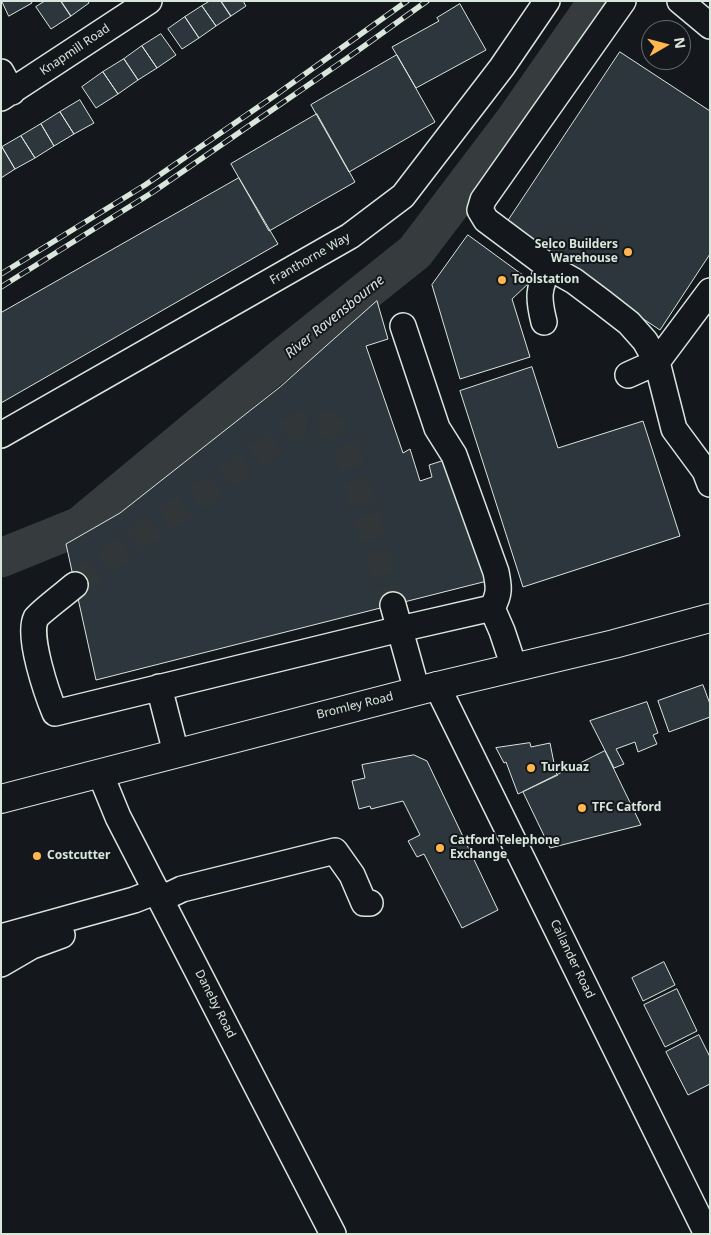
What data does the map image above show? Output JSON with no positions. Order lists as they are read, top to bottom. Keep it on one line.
{"streets":{"main road":["Bromley Road"],"street":["Knapmill Road","Franthorne Way","Callander Road","Daneby Road"]},"crossings":[["Bromley Road","Callander Road"],["Bromley Road","Daneby Road"]],"water":["River Ravensbourne"],"places":["Selco Builders Warehouse","Toolstation","Turkuaz","TFC Catford","Catford Telephone Exchange","Costcutter"],"north":"right"}
